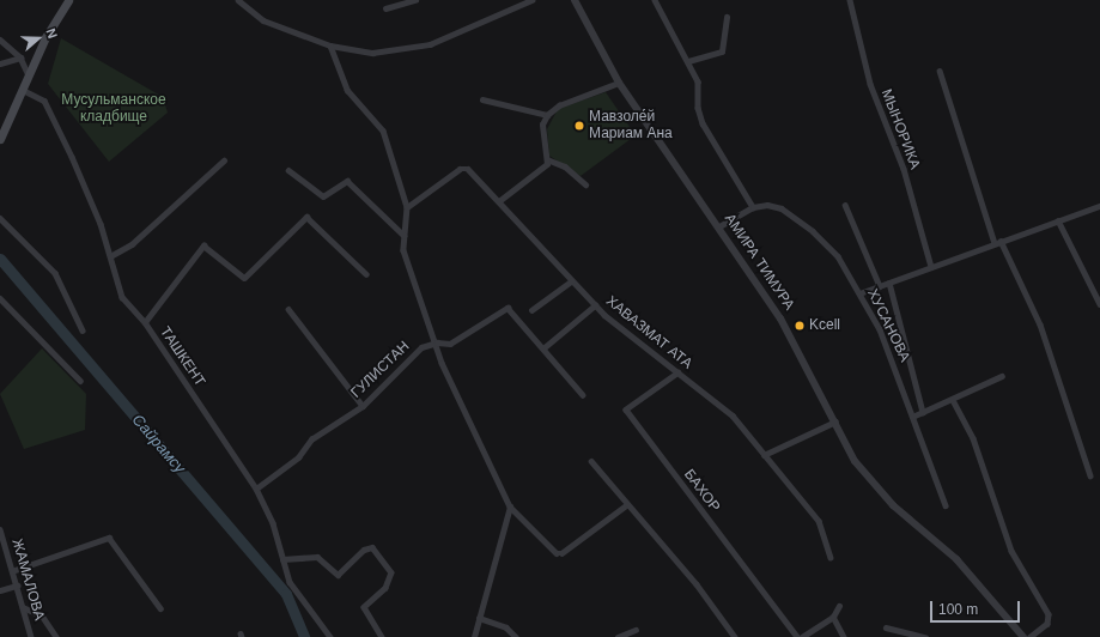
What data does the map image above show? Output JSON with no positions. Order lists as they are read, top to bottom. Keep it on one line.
{"streets":{"street":["МЫНОРИКА","АМИРА ТИМУРА","ХУСАНОВА","ХАВАЗМАТ АТА","ТАШКЕНТ","ГУЛИСТАН","БАХОР","ЖАМАЛОВА"]},"crossings":[["АМИРА ТИМУРА","ХУСАНОВА"],["ХАВАЗМАТ АТА","БАХОР"],["ТАШКЕНТ","ГУЛИСТАН"]],"water":["Сайрамсу"],"parks":["Мусульманское кладбище"],"places":["Мавзоле́й Мариам Ана","Kcell"],"scale_bar":"100 m","north":"right"}
